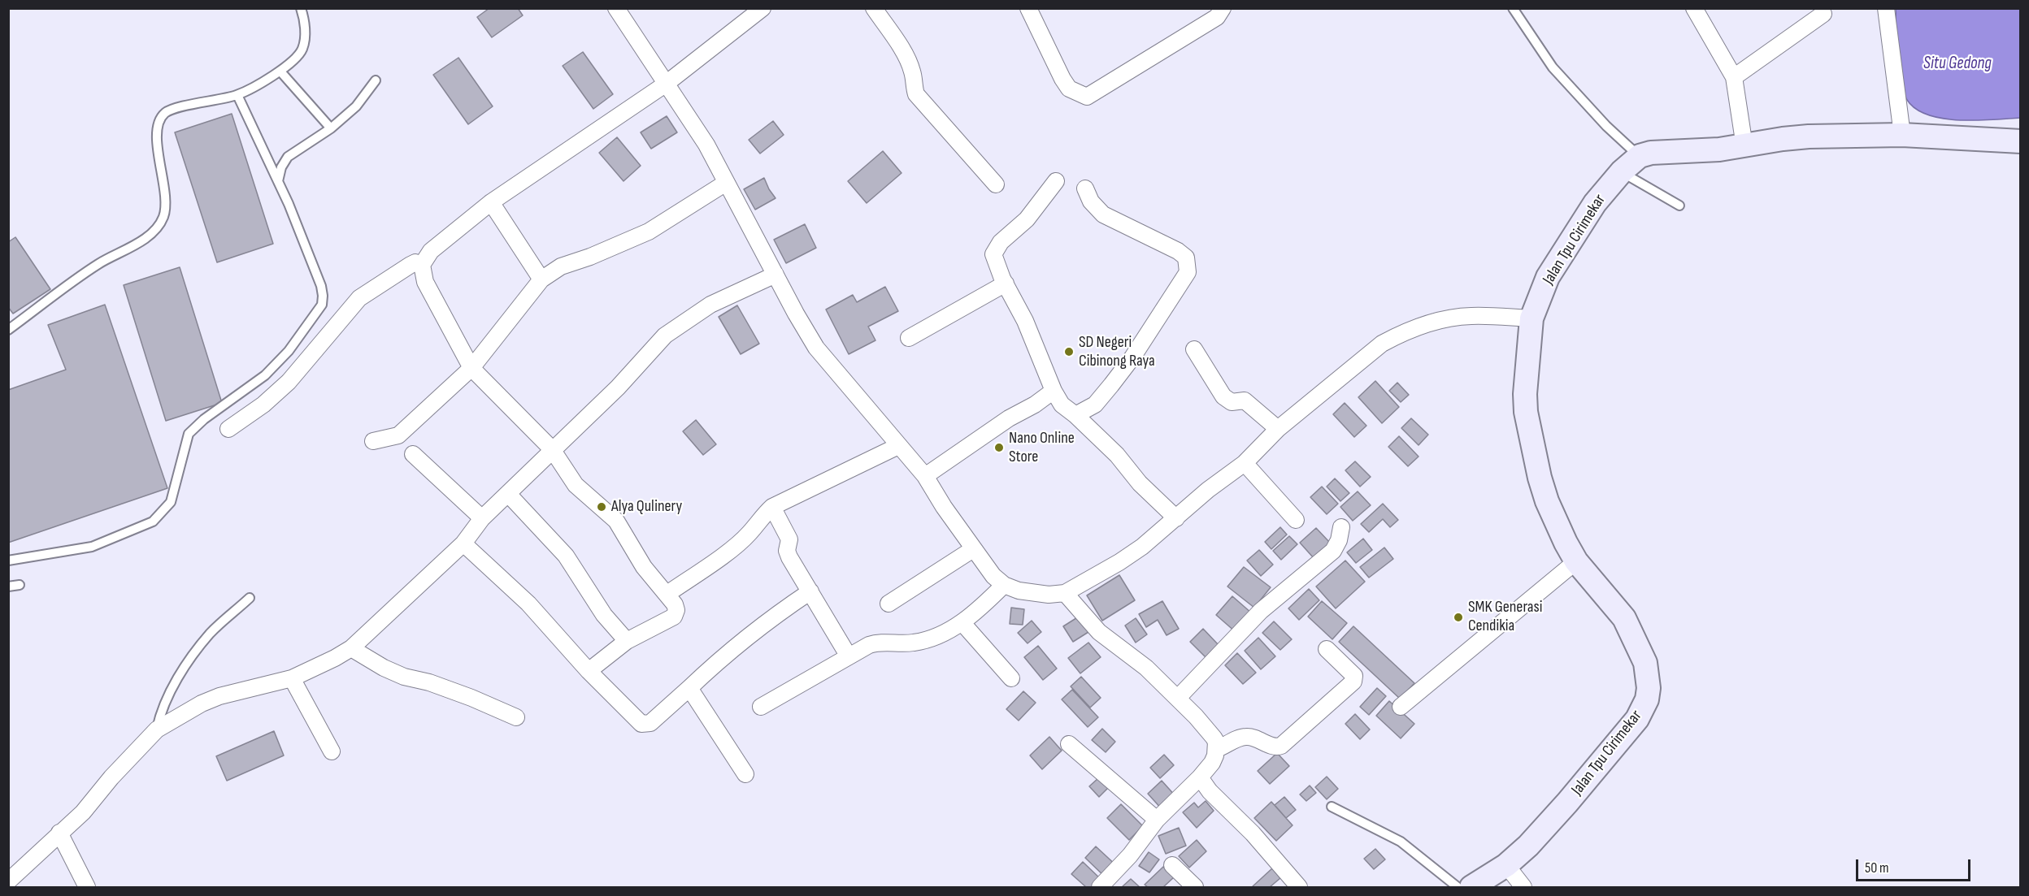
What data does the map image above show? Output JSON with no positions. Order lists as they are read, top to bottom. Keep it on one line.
{"streets":{"street":["Jalan Tpu Cirimekar"]},"water":["Situ Gedong"],"places":["SD Negeri Cibinong Raya","Nano Online Store","Alya Qulinery","SMK Generasi Cendikia"],"scale_bar":"50 m"}
